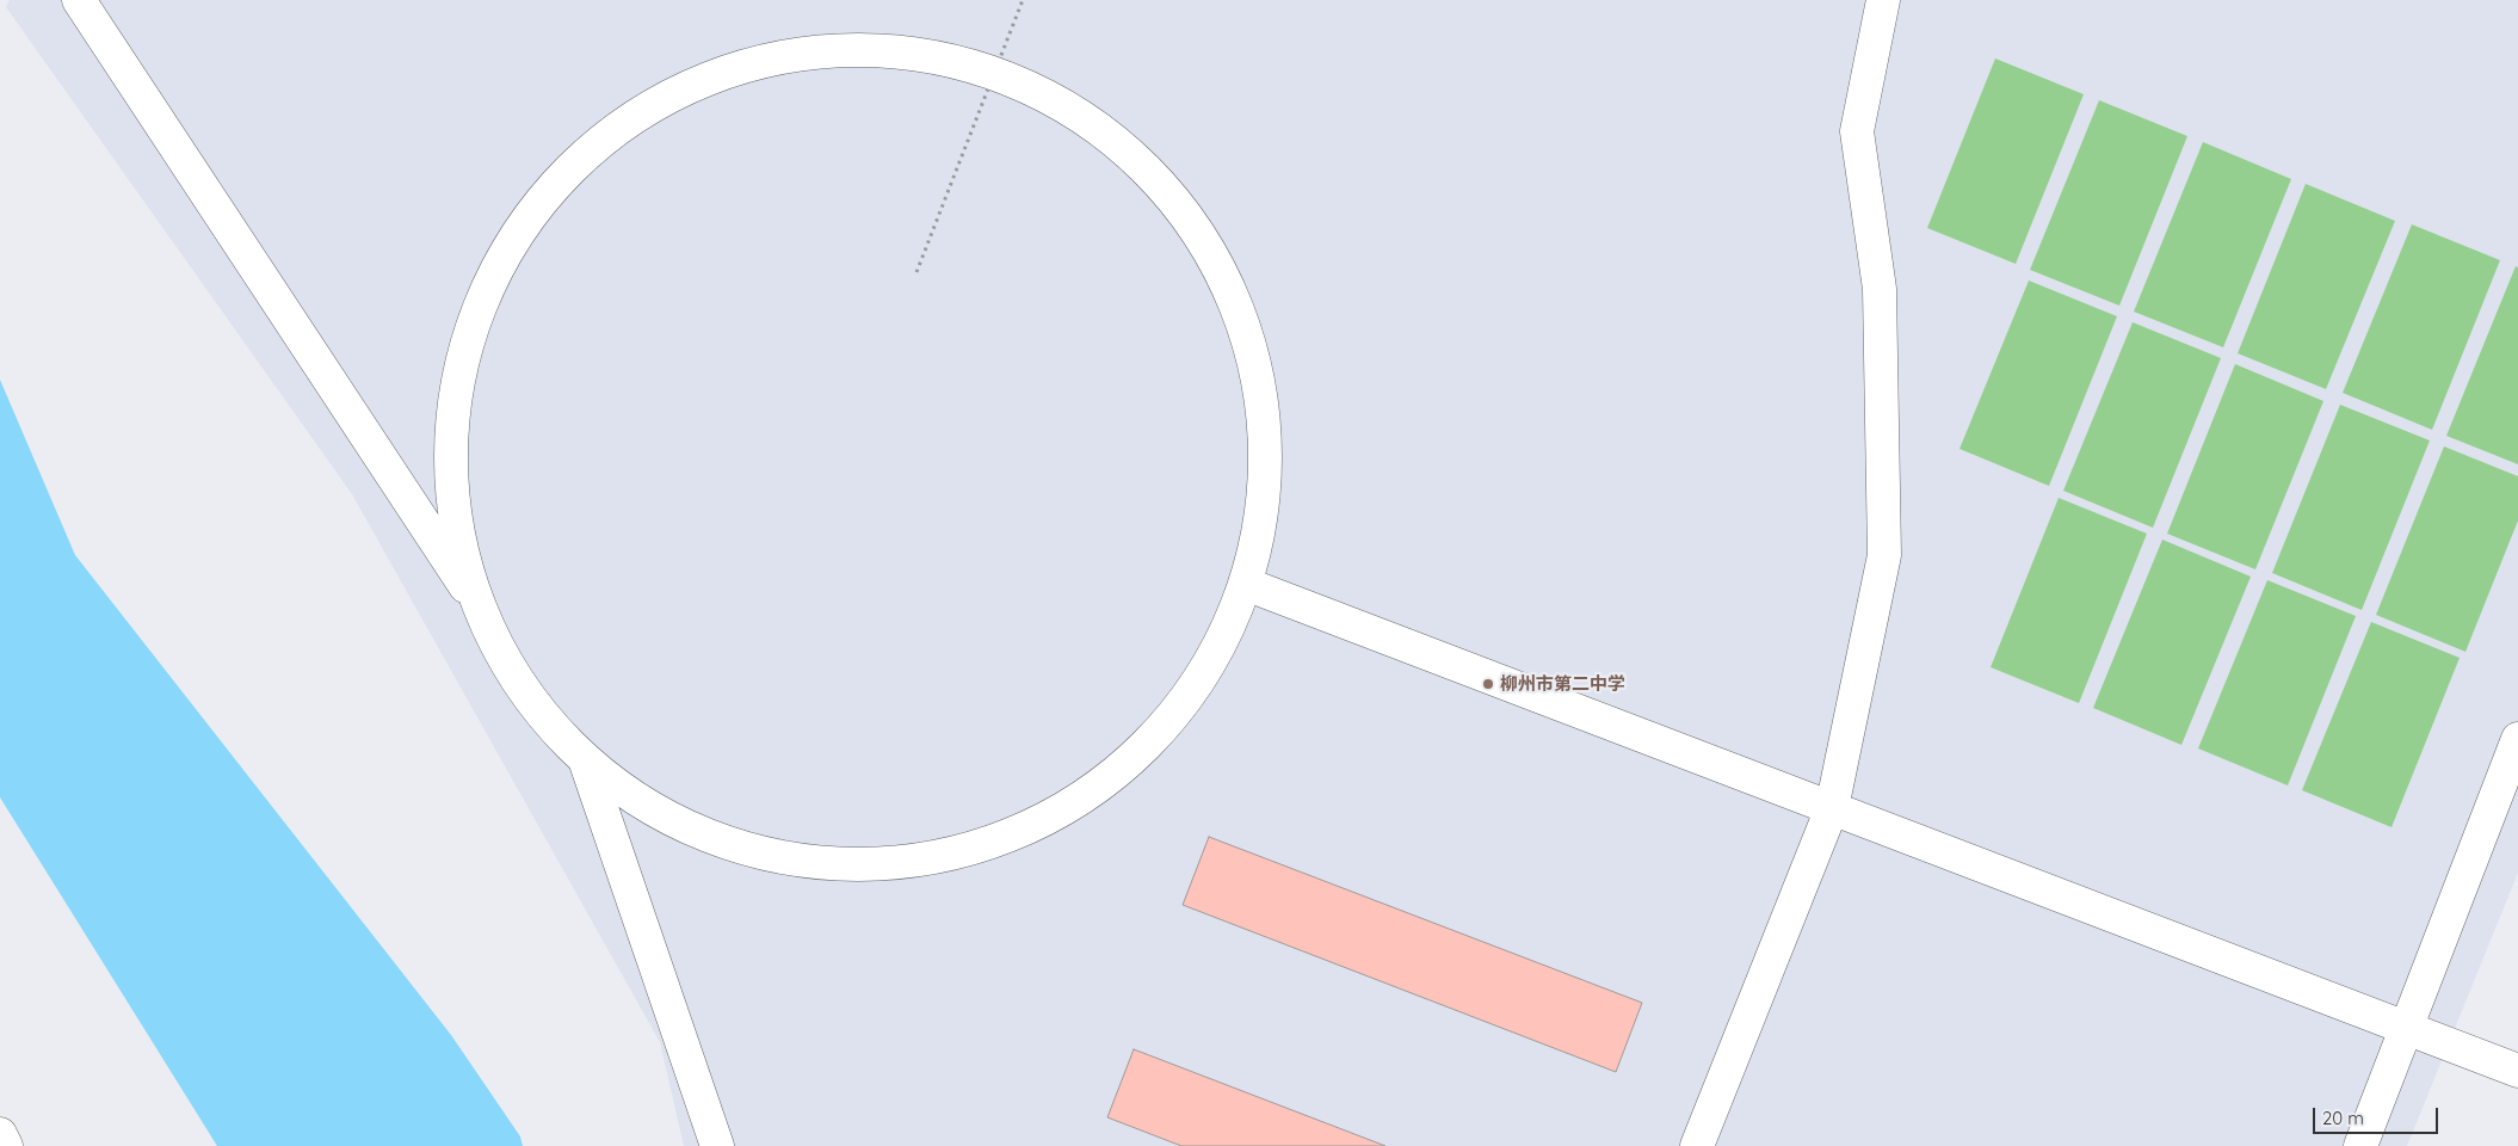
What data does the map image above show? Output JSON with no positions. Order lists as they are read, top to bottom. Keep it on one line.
{"places":["柳州市第二中学"],"scale_bar":"20 m"}
